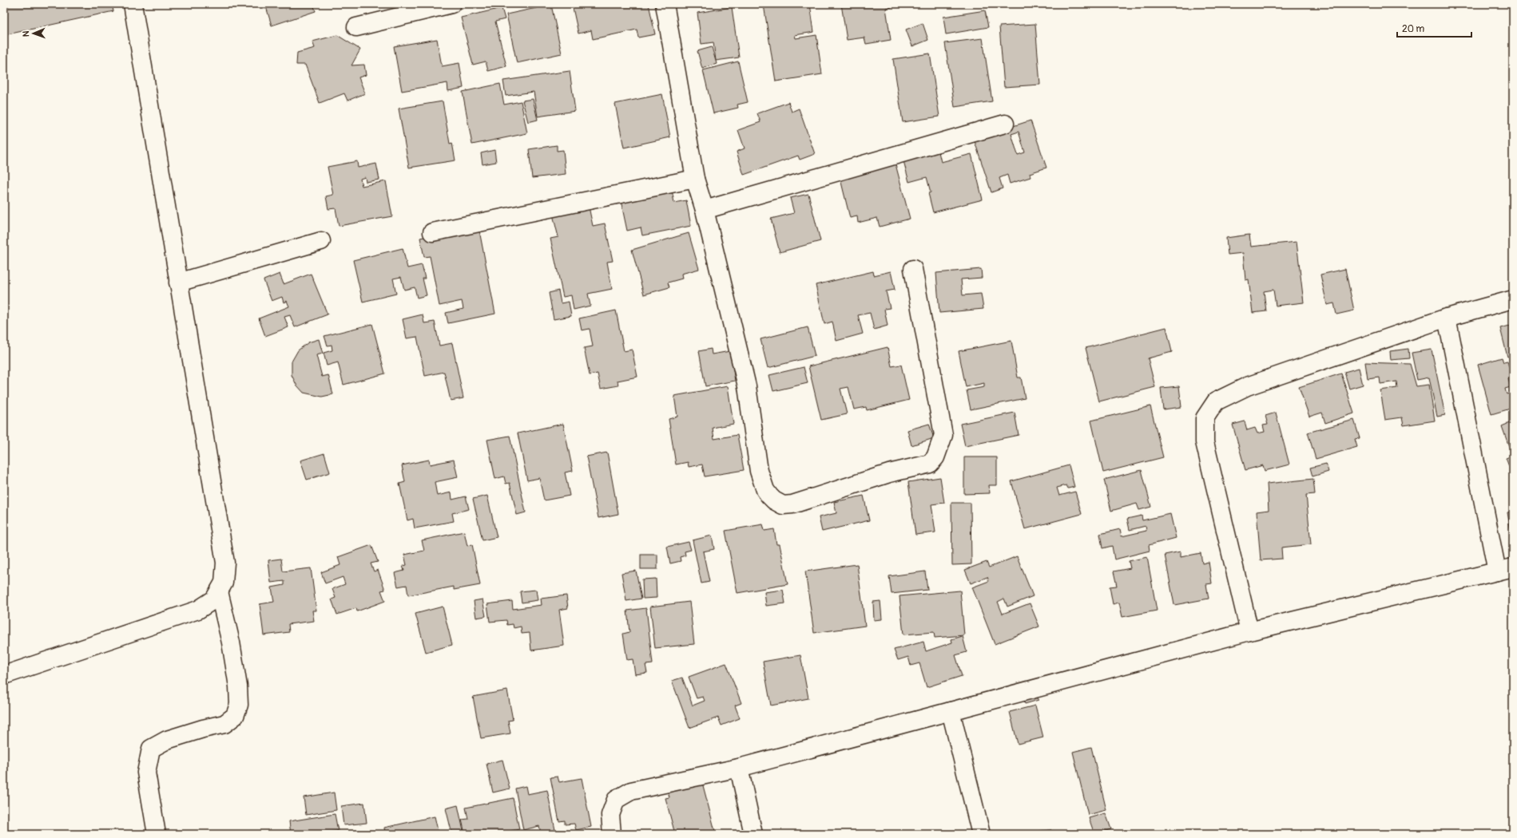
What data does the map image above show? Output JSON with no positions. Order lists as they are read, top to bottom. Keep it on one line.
{"scale_bar":"20 m","north":"left"}
